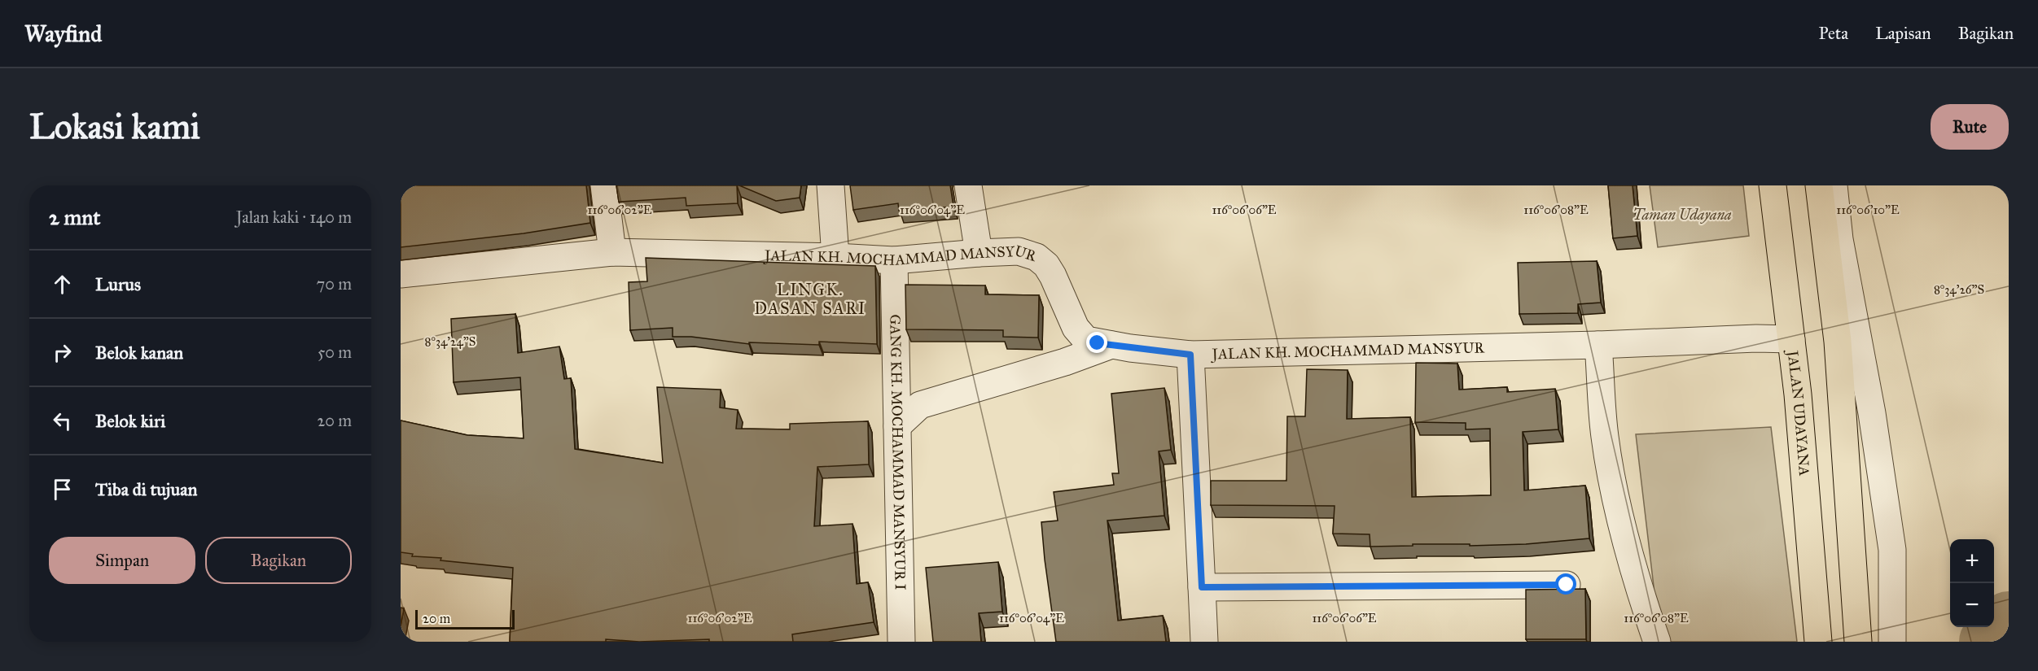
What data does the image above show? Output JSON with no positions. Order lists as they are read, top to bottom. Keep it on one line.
{"streets":{"main road":["JALAN UDAYANA"],"street":["JALAN KH. MOCHAMMAD MANSYUR","GANG KH. MOCHAMMAD MANSYUR I"]},"crossings":[["JALAN KH. MOCHAMMAD MANSYUR","JALAN UDAYANA"],["JALAN KH. MOCHAMMAD MANSYUR","GANG KH. MOCHAMMAD MANSYUR I"]],"districts":["LINGK. DASAN SARI"],"parks":["Taman Udayana"],"scale_bar":"20 m","page":{"header":"Wayfind","nav":["Peta","Lapisan","Bagikan"],"buttons":["Rute",["Simpan","Bagikan"]],"title":"Lokasi kami","heading":["2 mnt","Jalan kaki · 140 m"],"list":[["Lurus","70 m"],["Belok kanan","50 m"],["Belok kiri","20 m"],"Tiba di tujuan"],"map_buttons":["+","−"],"scale":"20 m"},"coordinates":["116°06'02\"E","116°06'04\"E","116°06'06\"E","116°06'08\"E","116°06'10\"E","8°34'26\"S","8°34'24\"S"]}
